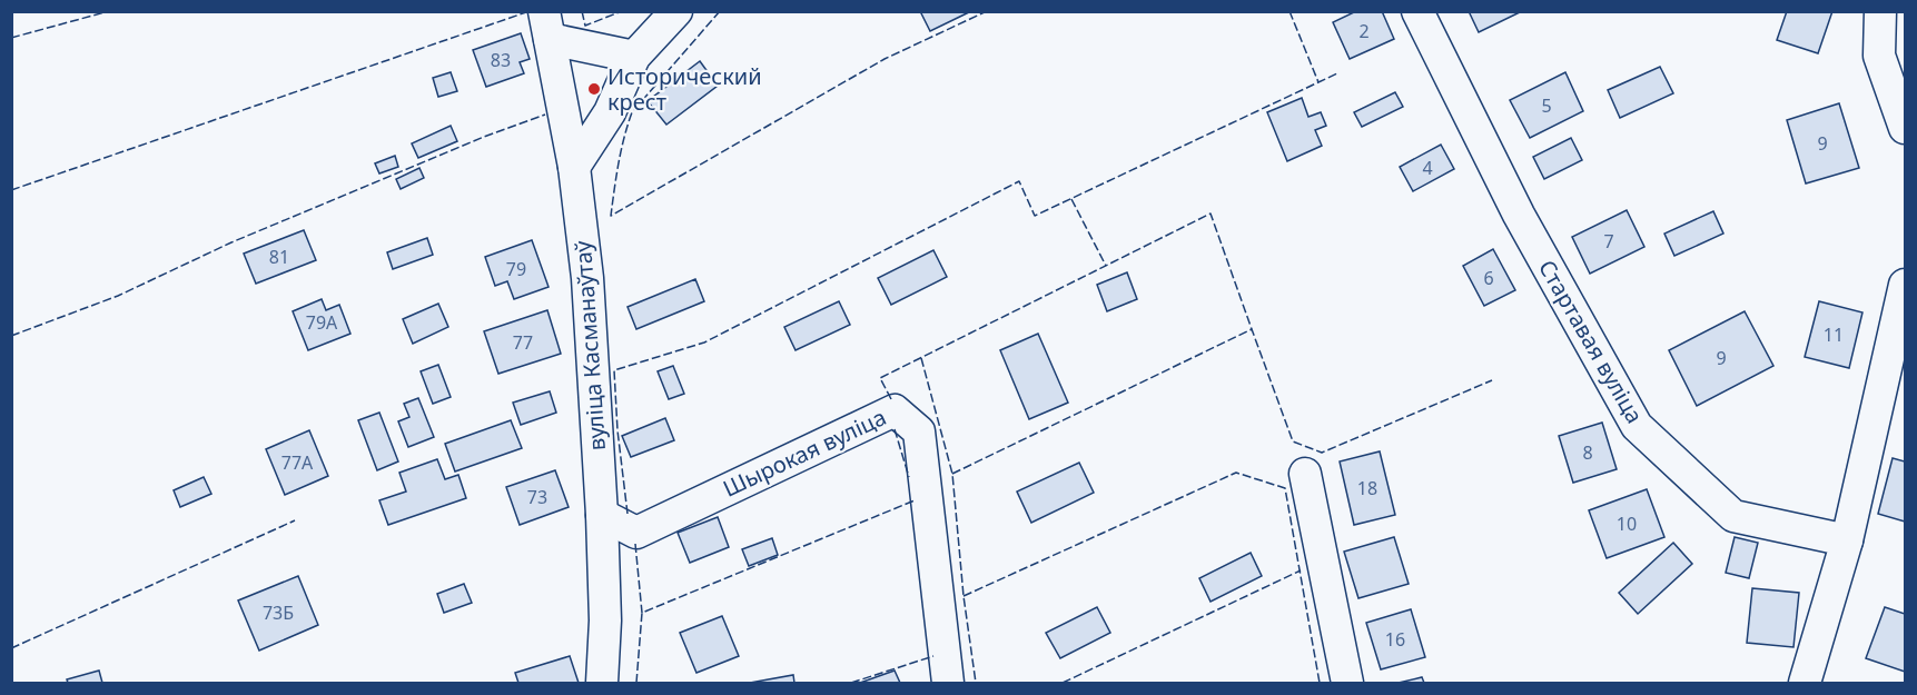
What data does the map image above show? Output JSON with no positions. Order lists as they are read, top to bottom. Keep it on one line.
{"streets":{"street":["Стартавая вуліца","вуліца Касманаўтаў","Шырокая вуліца"]},"crossings":[["вуліца Касманаўтаў","Шырокая вуліца"]],"places":["Исторический крест"],"house_numbers":["2","83","5","9","4","7","81","79","6","79А","11","77","9","8","77А","18","73","10","73Б","16"]}
